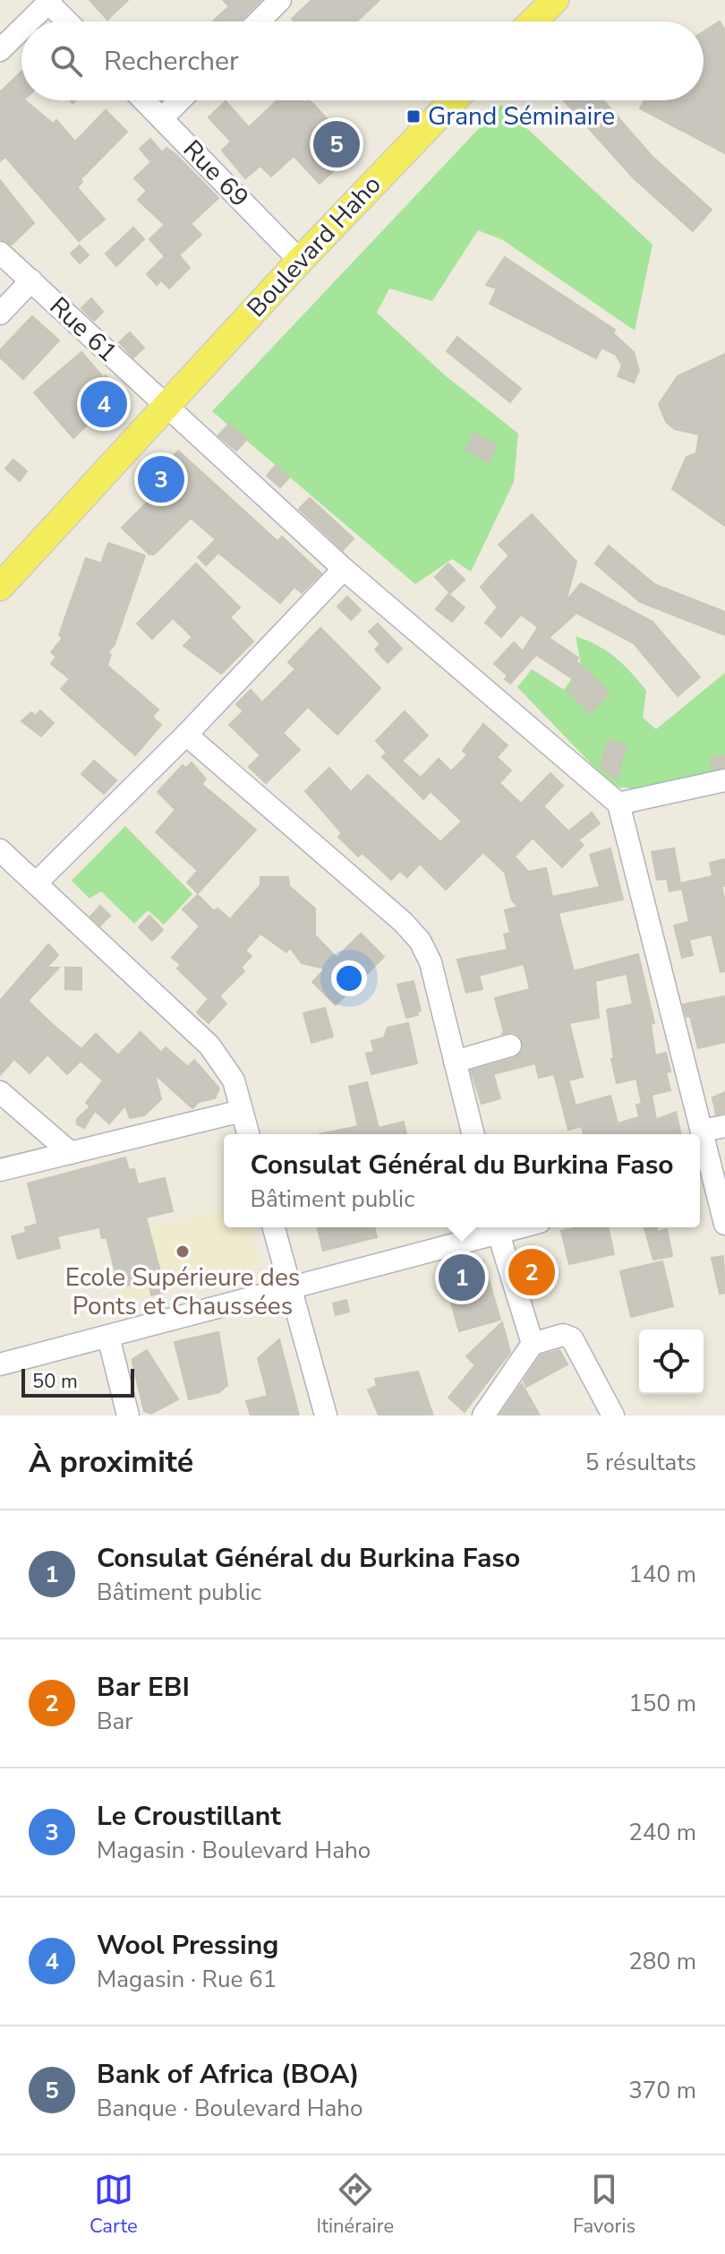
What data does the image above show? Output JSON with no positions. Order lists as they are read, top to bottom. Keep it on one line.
{"streets":{"main road":["Boulevard Haho"],"street":["Rue 69","Rue 61"]},"crossings":[["Rue 69","Boulevard Haho"],["Boulevard Haho","Rue 61"]],"places":{"transit":["Grand Séminaire"],"other":["Ecole Supérieure des Ponts et Chaussées"]},"scale_bar":"50 m","page":{"search":"Rechercher","pins":["5","4","3","2","1"],"popup":["Consulat Général du Burkina Faso","Bâtiment public"],"scale":"50 m","heading":["À proximité","5 résultats"],"list":[{"mark":"1","name":"Consulat Général du Burkina Faso","note":"Bâtiment public","value":"140 m"},{"mark":"2","name":"Bar EBI","note":"Bar","value":"150 m"},{"mark":"3","name":"Le Croustillant","note":"Magasin · Boulevard Haho","value":"240 m"},{"mark":"4","name":"Wool Pressing","note":"Magasin · Rue 61","value":"280 m"},{"mark":"5","name":"Bank of Africa (BOA)","note":"Banque · Boulevard Haho","value":"370 m"}],"nav":["Carte","Itinéraire","Favoris"]}}
